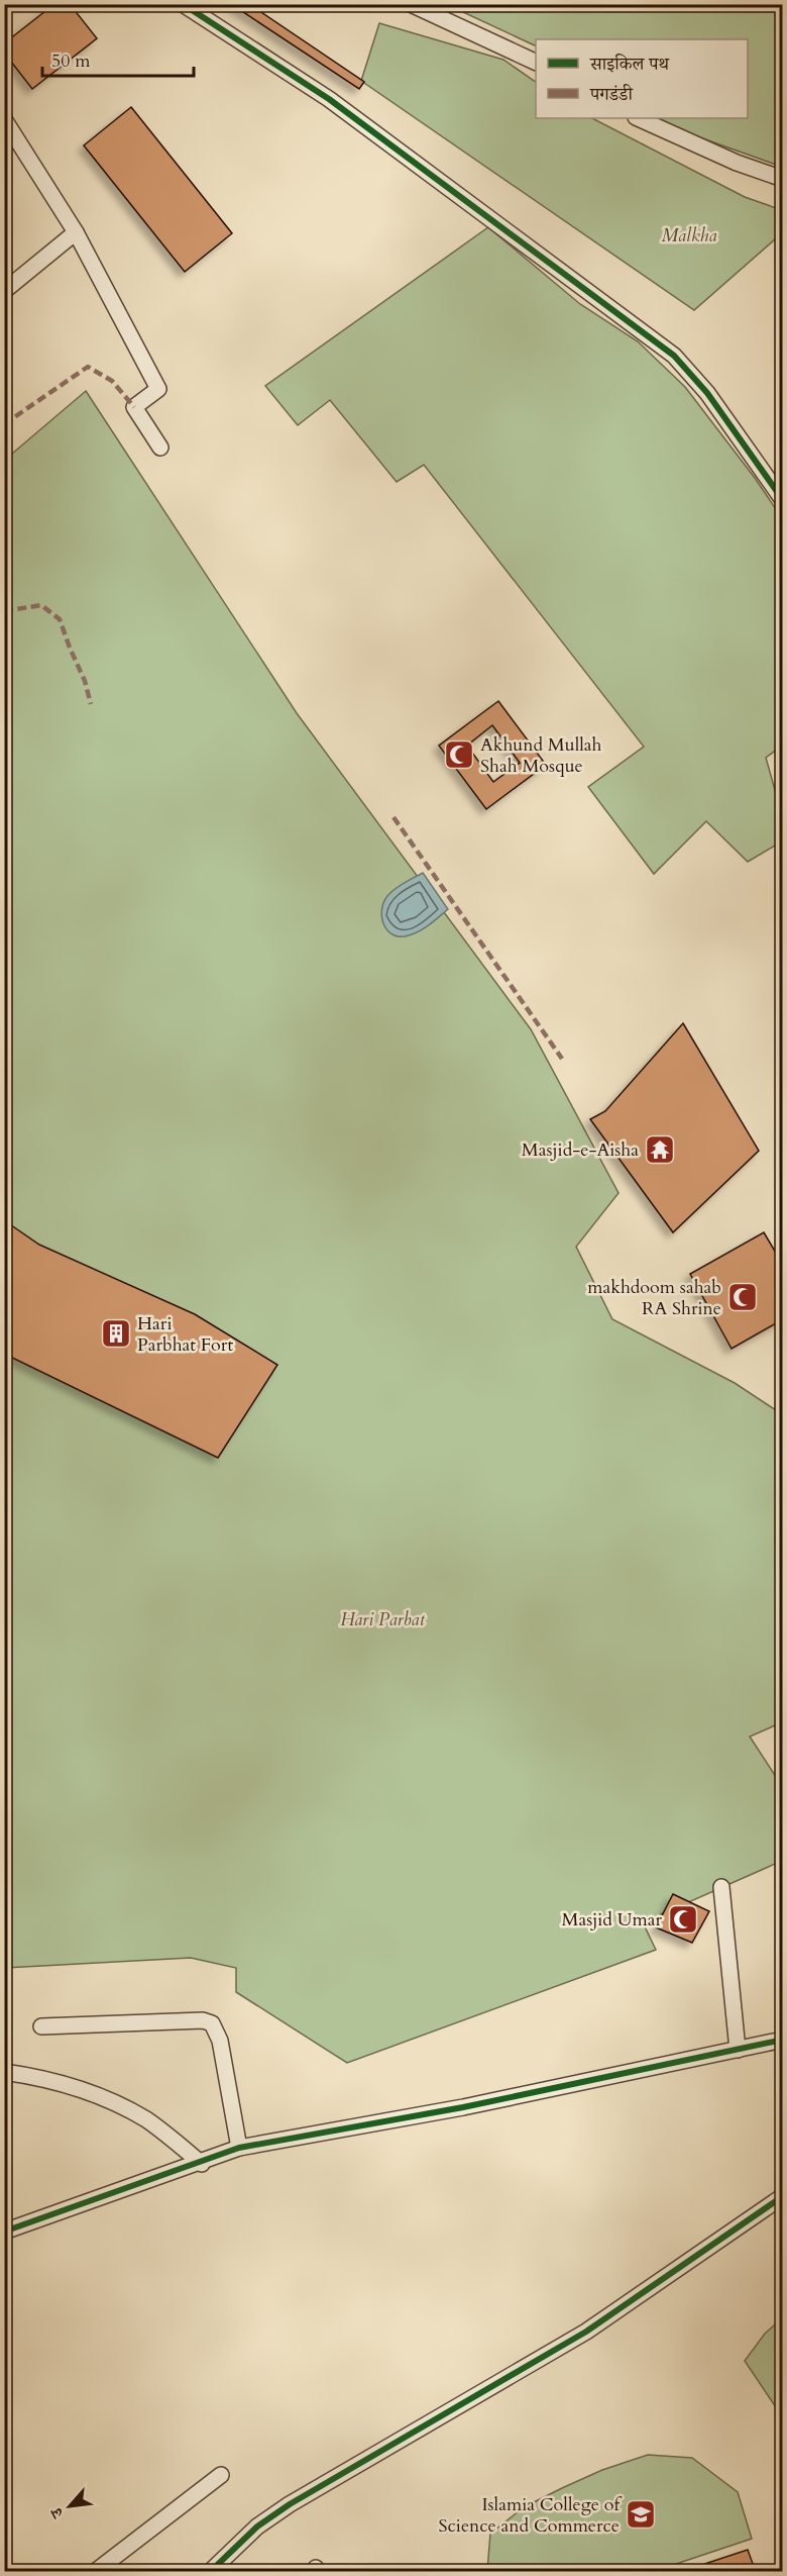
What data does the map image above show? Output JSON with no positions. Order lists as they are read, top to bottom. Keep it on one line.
{"parks":["Malkha","Hari Parbat"],"places":{"mosque":["Akhund Mullah Shah Mosque","makhdoom sahab RA Shrine","Masjid Umar"],"temple":["Masjid-e-Aisha"],"building":["Hari Parbhat Fort"],"school or university":["Islamia College of Science and Commerce"]},"legend":["साइकिल पथ","पगडंडी"],"scale_bar":"50 m","north":"bottom left"}
